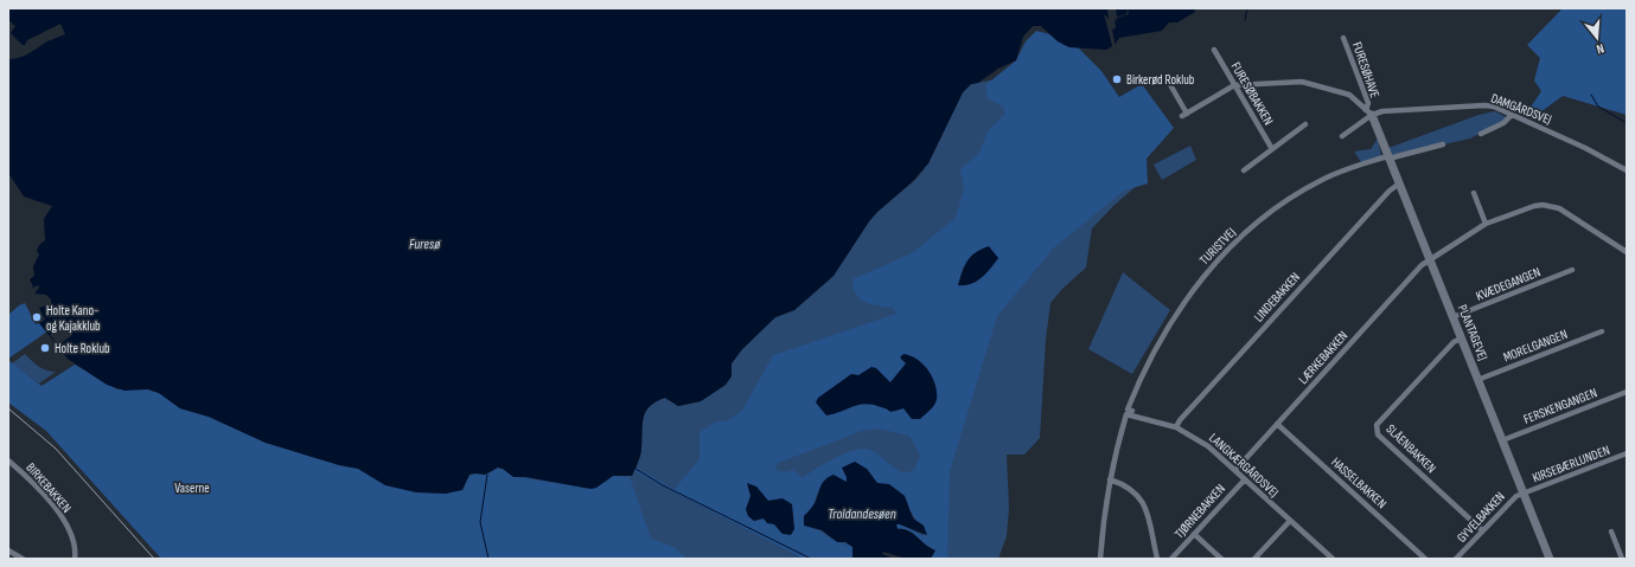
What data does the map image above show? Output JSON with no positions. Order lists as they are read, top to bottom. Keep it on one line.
{"streets":{"street":["FURESØHAVE","FURESØBAKKEN","DAMGÅRDSVEJ","TURISTVEJ","KVÆDEGANGEN","LINDEBAKKEN","PLANTAGEVEJ","MORELGANGEN","LÆRKEBAKKEN","FERSKENGANGEN","SLÅENBAKKEN","KIRSEBÆRLUNDEN","LANGKÆRGÅRDSVEJ","HASSELBAKKEN","BIRKEBAKKEN","TJØRNEBAKKEN","GYVELBAKKEN"]},"crossings":[["FURESØHAVE","DAMGÅRDSVEJ"],["FURESØHAVE","PLANTAGEVEJ"],["DAMGÅRDSVEJ","PLANTAGEVEJ"],["TURISTVEJ","PLANTAGEVEJ"],["KVÆDEGANGEN","PLANTAGEVEJ"],["LINDEBAKKEN","PLANTAGEVEJ"],["LINDEBAKKEN","LANGKÆRGÅRDSVEJ"],["PLANTAGEVEJ","MORELGANGEN"],["PLANTAGEVEJ","LÆRKEBAKKEN"],["PLANTAGEVEJ","FERSKENGANGEN"],["PLANTAGEVEJ","SLÅENBAKKEN"],["PLANTAGEVEJ","KIRSEBÆRLUNDEN"],["PLANTAGEVEJ","GYVELBAKKEN"],["LÆRKEBAKKEN","LANGKÆRGÅRDSVEJ"],["LÆRKEBAKKEN","HASSELBAKKEN"],["SLÅENBAKKEN","GYVELBAKKEN"],["KIRSEBÆRLUNDEN","GYVELBAKKEN"],["LANGKÆRGÅRDSVEJ","TJØRNEBAKKEN"]],"water":["Furesø","Troldandesøen"],"parks":["Vaserne"],"places":["Birkerød Roklub","Holte Kano- og Kajakklub","Holte Roklub"],"north":"bottom"}
